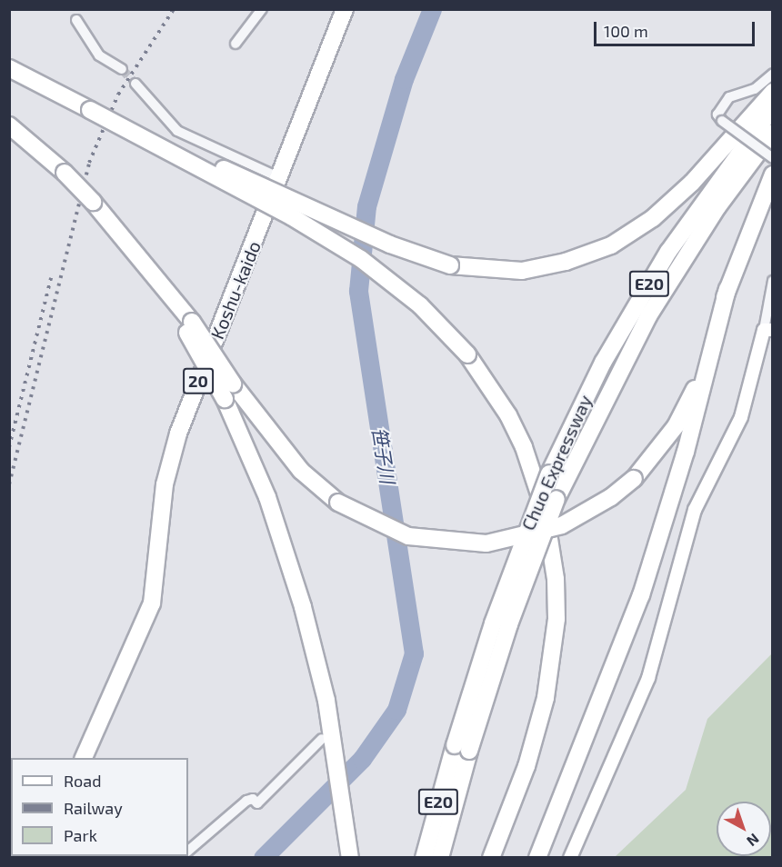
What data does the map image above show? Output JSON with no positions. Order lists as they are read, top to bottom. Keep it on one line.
{"streets":{"highway":["E20","Koshu-kaido","20","Chuo Expressway"]},"water":["笹子川"],"legend":["Road","Railway","Park"],"scale_bar":"100 m","north":"bottom right"}
